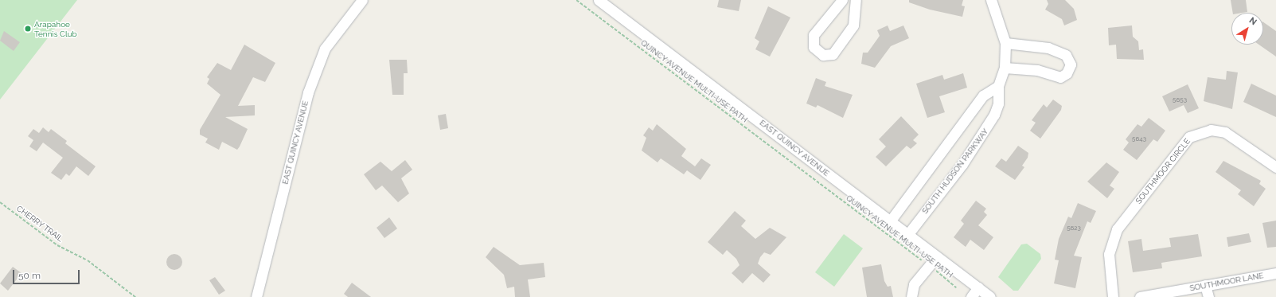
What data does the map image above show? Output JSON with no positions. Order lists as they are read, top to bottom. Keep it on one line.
{"streets":{"street":["EAST QUINCY AVENUE","SOUTH HUDSON PARKWAY","SOUTHMOOR CIRCLE","SOUTHMOOR LANE"],"path":["QUINCY AVENUE MULTI-USE PATH","CHERRY TRAIL"]},"crossings":[["EAST QUINCY AVENUE","SOUTH HUDSON PARKWAY"]],"places":["Arapahoe Tennis Club"],"house_numbers":["5653","5643","5623"],"scale_bar":"50 m","north":"top right"}
